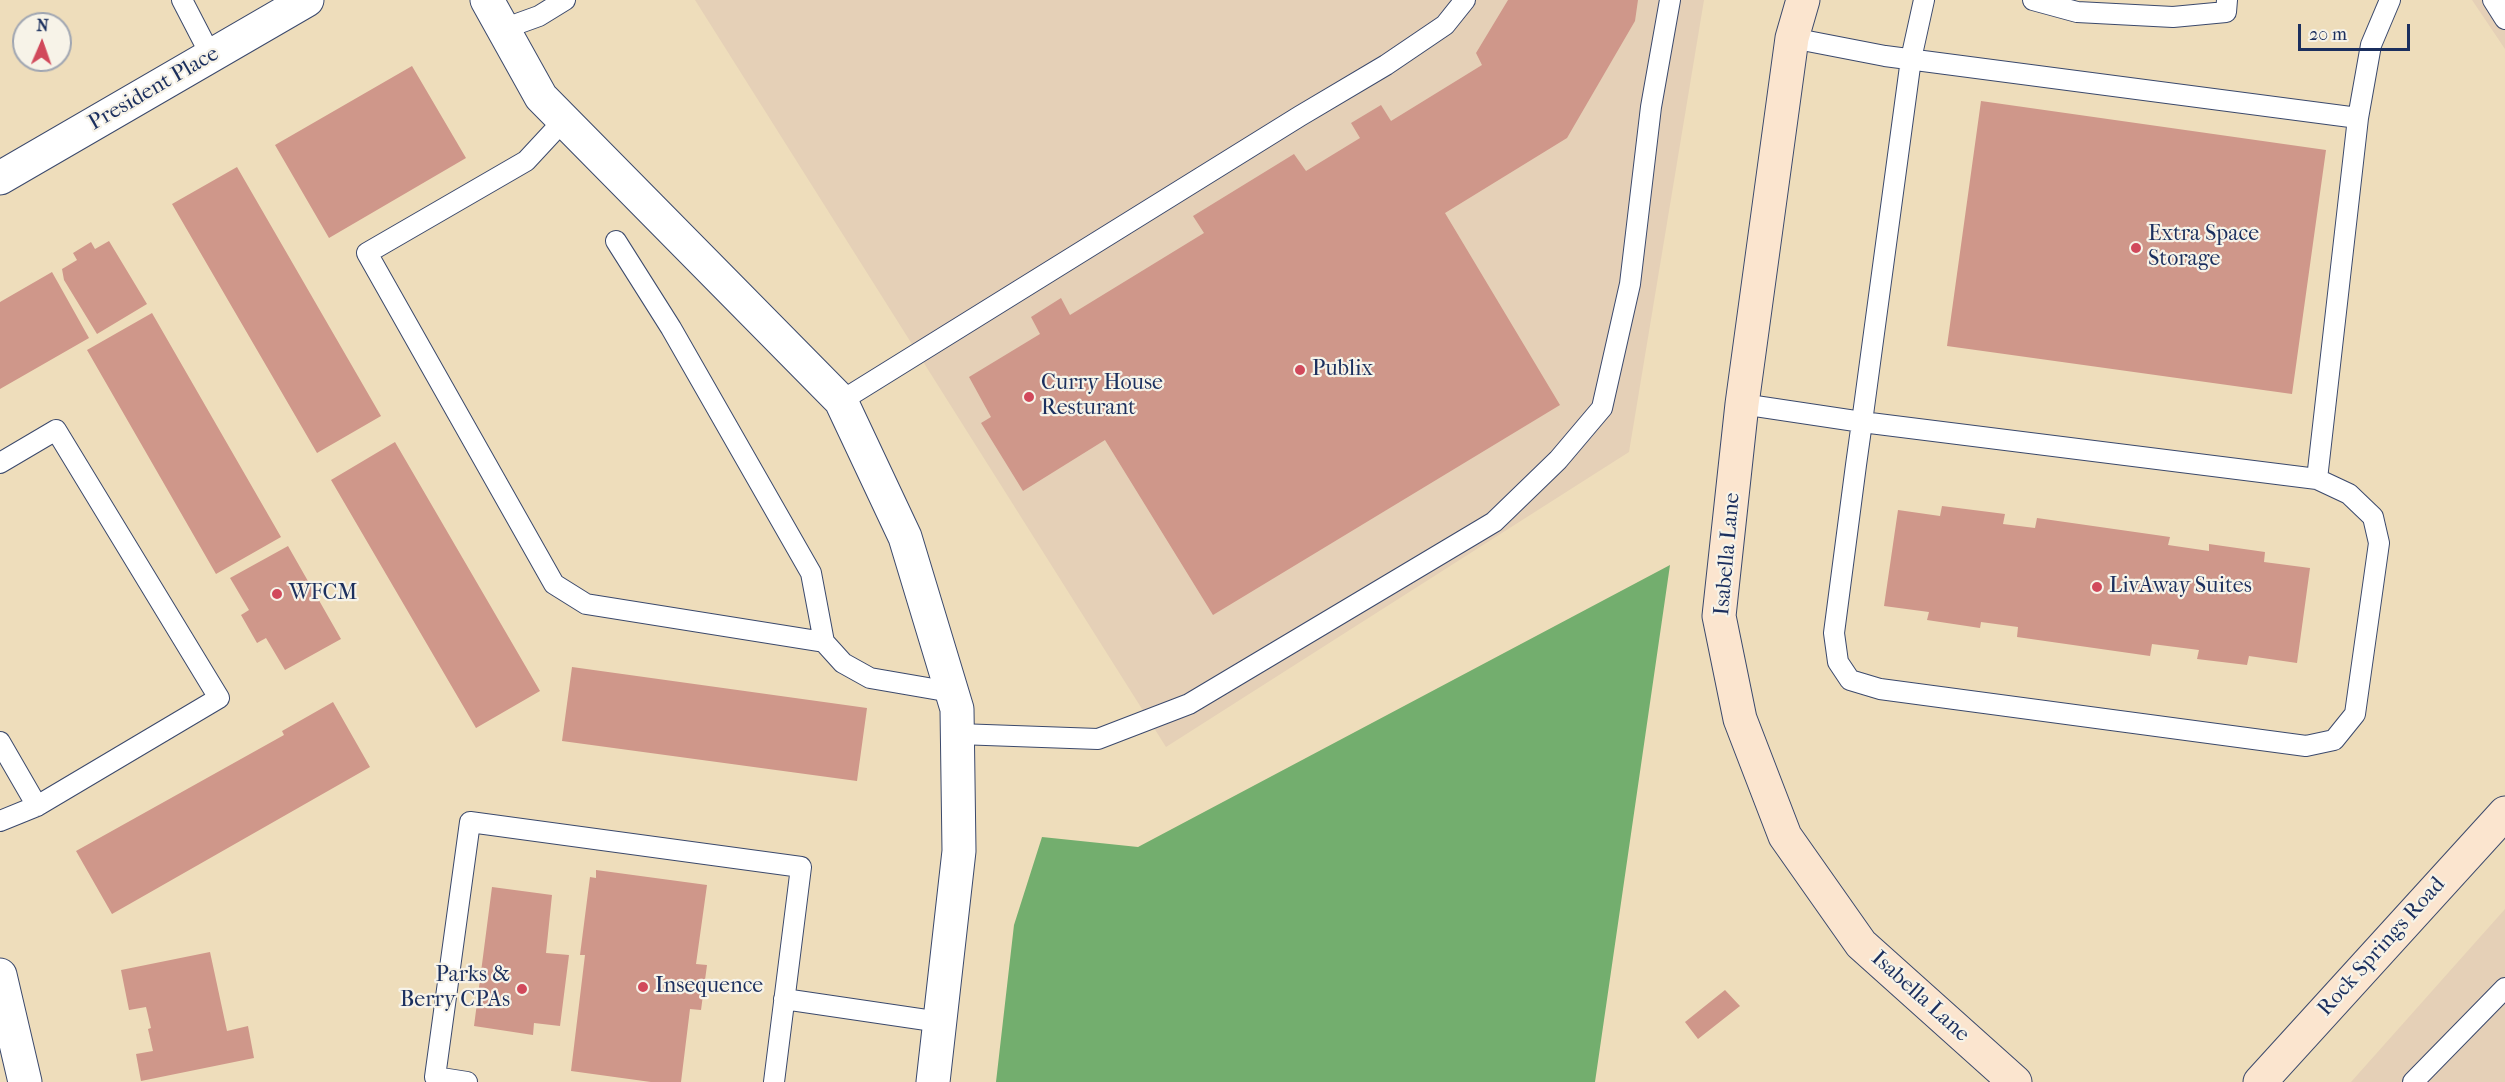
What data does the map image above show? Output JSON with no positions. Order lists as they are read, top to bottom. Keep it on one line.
{"streets":{"street":["President Place","Isabella Lane","Rock Springs Road"]},"places":["Extra Space Storage","Publix","Curry House Resturant","LivAway Suites","WFCM","Insequence","Parks & Berry CPAs"],"scale_bar":"20 m","north":"top"}
